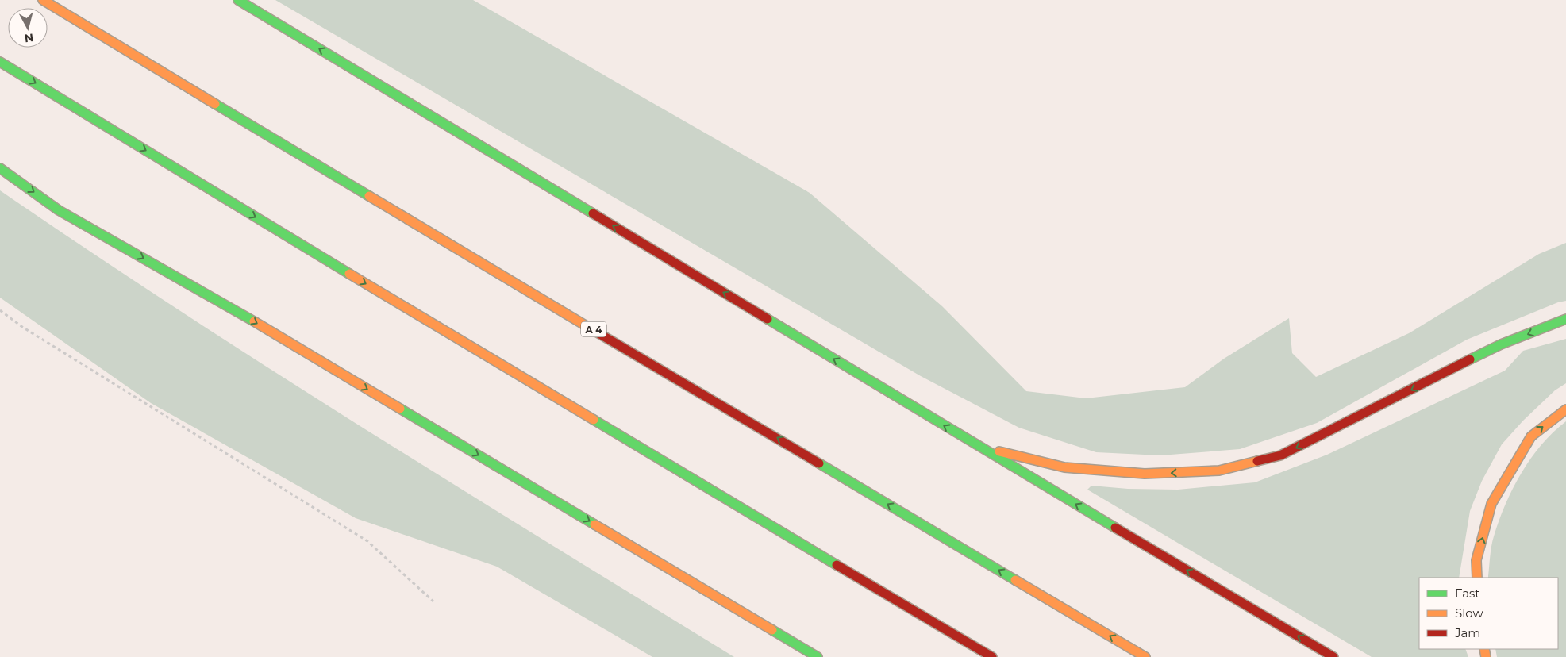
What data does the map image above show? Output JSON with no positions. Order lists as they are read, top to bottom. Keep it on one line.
{"streets":{"highway":["A 4"]},"legend":["Fast","Slow","Jam"],"north":"bottom"}
